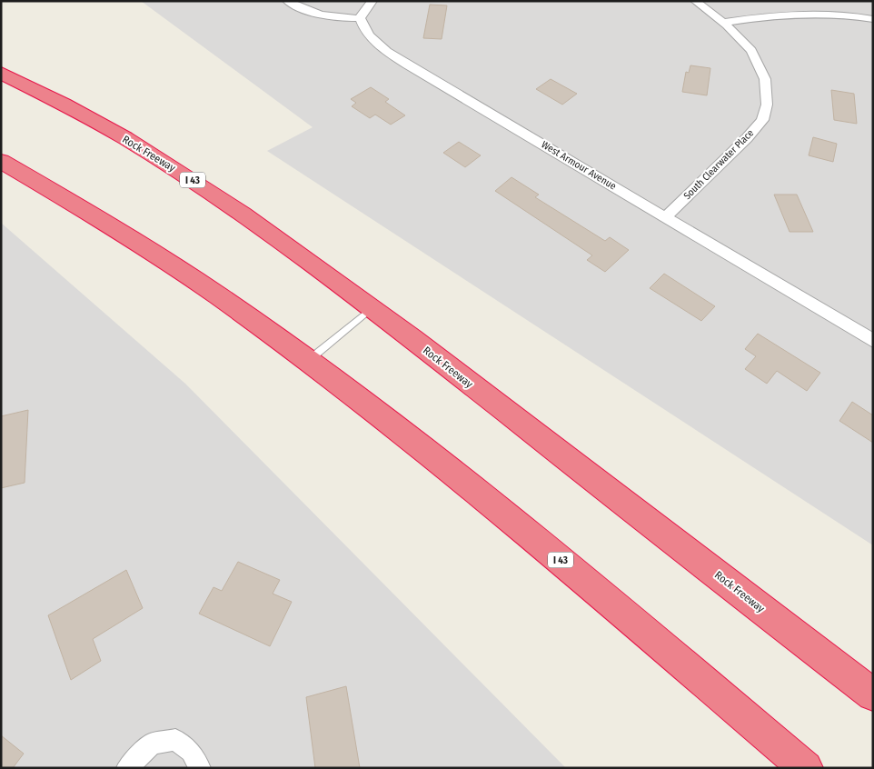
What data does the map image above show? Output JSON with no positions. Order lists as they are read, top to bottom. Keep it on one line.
{"streets":{"highway":["Rock Freeway","I 43"],"street":["South Clearwater Place","West Armour Avenue"]},"crossings":[["South Clearwater Place","West Armour Avenue"]]}
